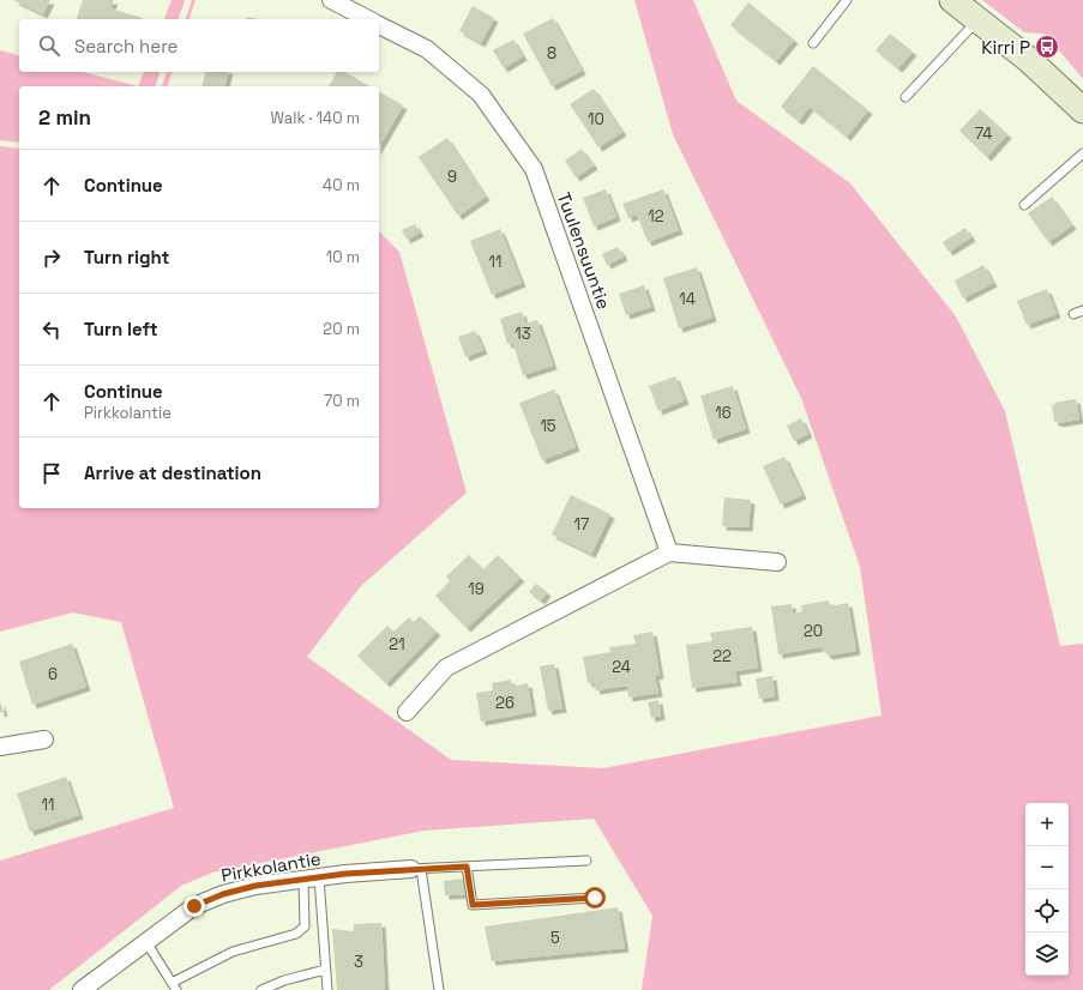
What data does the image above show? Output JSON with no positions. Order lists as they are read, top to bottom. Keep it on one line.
{"streets":{"street":["Tuulensuuntie","Pirkkolantie"]},"places":{"bus stop":["Kirri P"]},"house_numbers":["8","10","74","9","12","11","14","13","16","15","17","19","20","21","22","24","6","26","11","5","3"],"page":{"search":"Search here","heading":["2 min","Walk · 140 m"],"list":[["Continue","40 m"],["Turn right","10 m"],["Turn left","20 m"],["Continue","Pirkkolantie","70 m"],"Arrive at destination"],"map_buttons":["+","−"]}}
